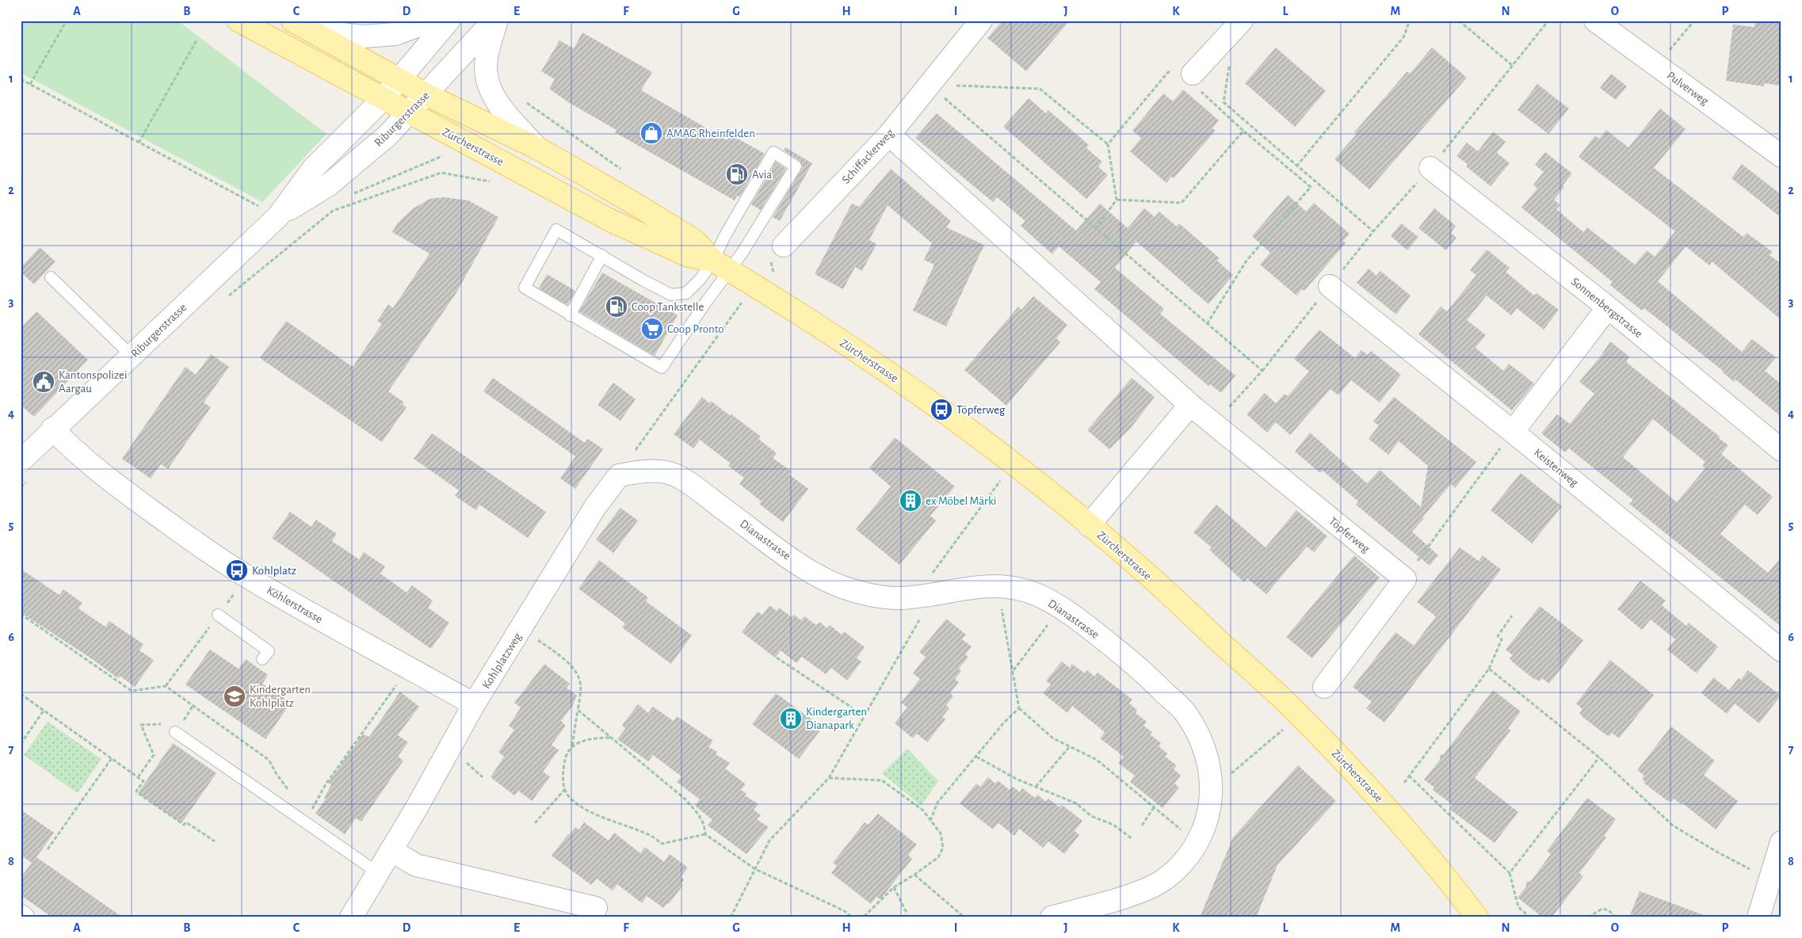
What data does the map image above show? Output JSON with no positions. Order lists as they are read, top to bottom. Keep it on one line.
{"streets":{"main road":["Zürcherstrasse"],"street":["Pulverweg","Riburgerstrasse","Schiffackerweg","Sonnenbergstrasse","Keistenweg","Töpferweg","Dianastrasse","Köhlerstrasse","Kohlplatzweg"]},"crossings":[["Riburgerstrasse","Zürcherstrasse"],["Riburgerstrasse","Köhlerstrasse"],["Schiffackerweg","Töpferweg"],["Dianastrasse","Kohlplatzweg"],["Köhlerstrasse","Kohlplatzweg"]],"places":{"shop":["AMAG Rheinfelden"],"fuel station":["Avia","Coop Tankstelle"],"supermarket":["Coop Pronto"],"public building":["Kantonspolizei Aargau"],"bus stop":["Töpferweg","Kohlplatz"],"building":["ex Möbel Märki","Kindergarten Dianapark"],"school or university":["Kindergarten Kohlplatz"]},"grid":{"columns":["A","B","C","D","E","F","G","H","I","J","K","L","M","N","O","P"],"rows":["1","2","3","4","5","6","7","8"]}}
